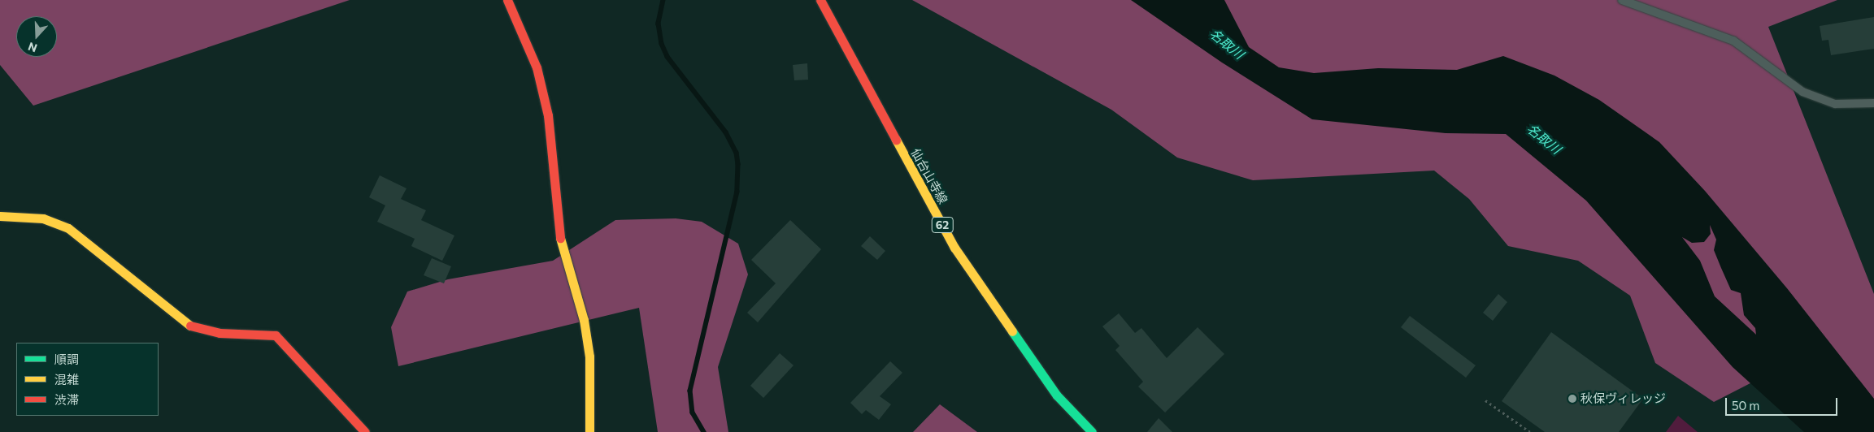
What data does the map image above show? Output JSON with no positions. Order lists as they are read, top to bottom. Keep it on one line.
{"streets":{"street":["仙台山寺線","62"]},"water":["名取川"],"places":["秋保ヴィレッジ"],"legend":["順調","混雑","渋滞"],"scale_bar":"50 m","north":"bottom"}
